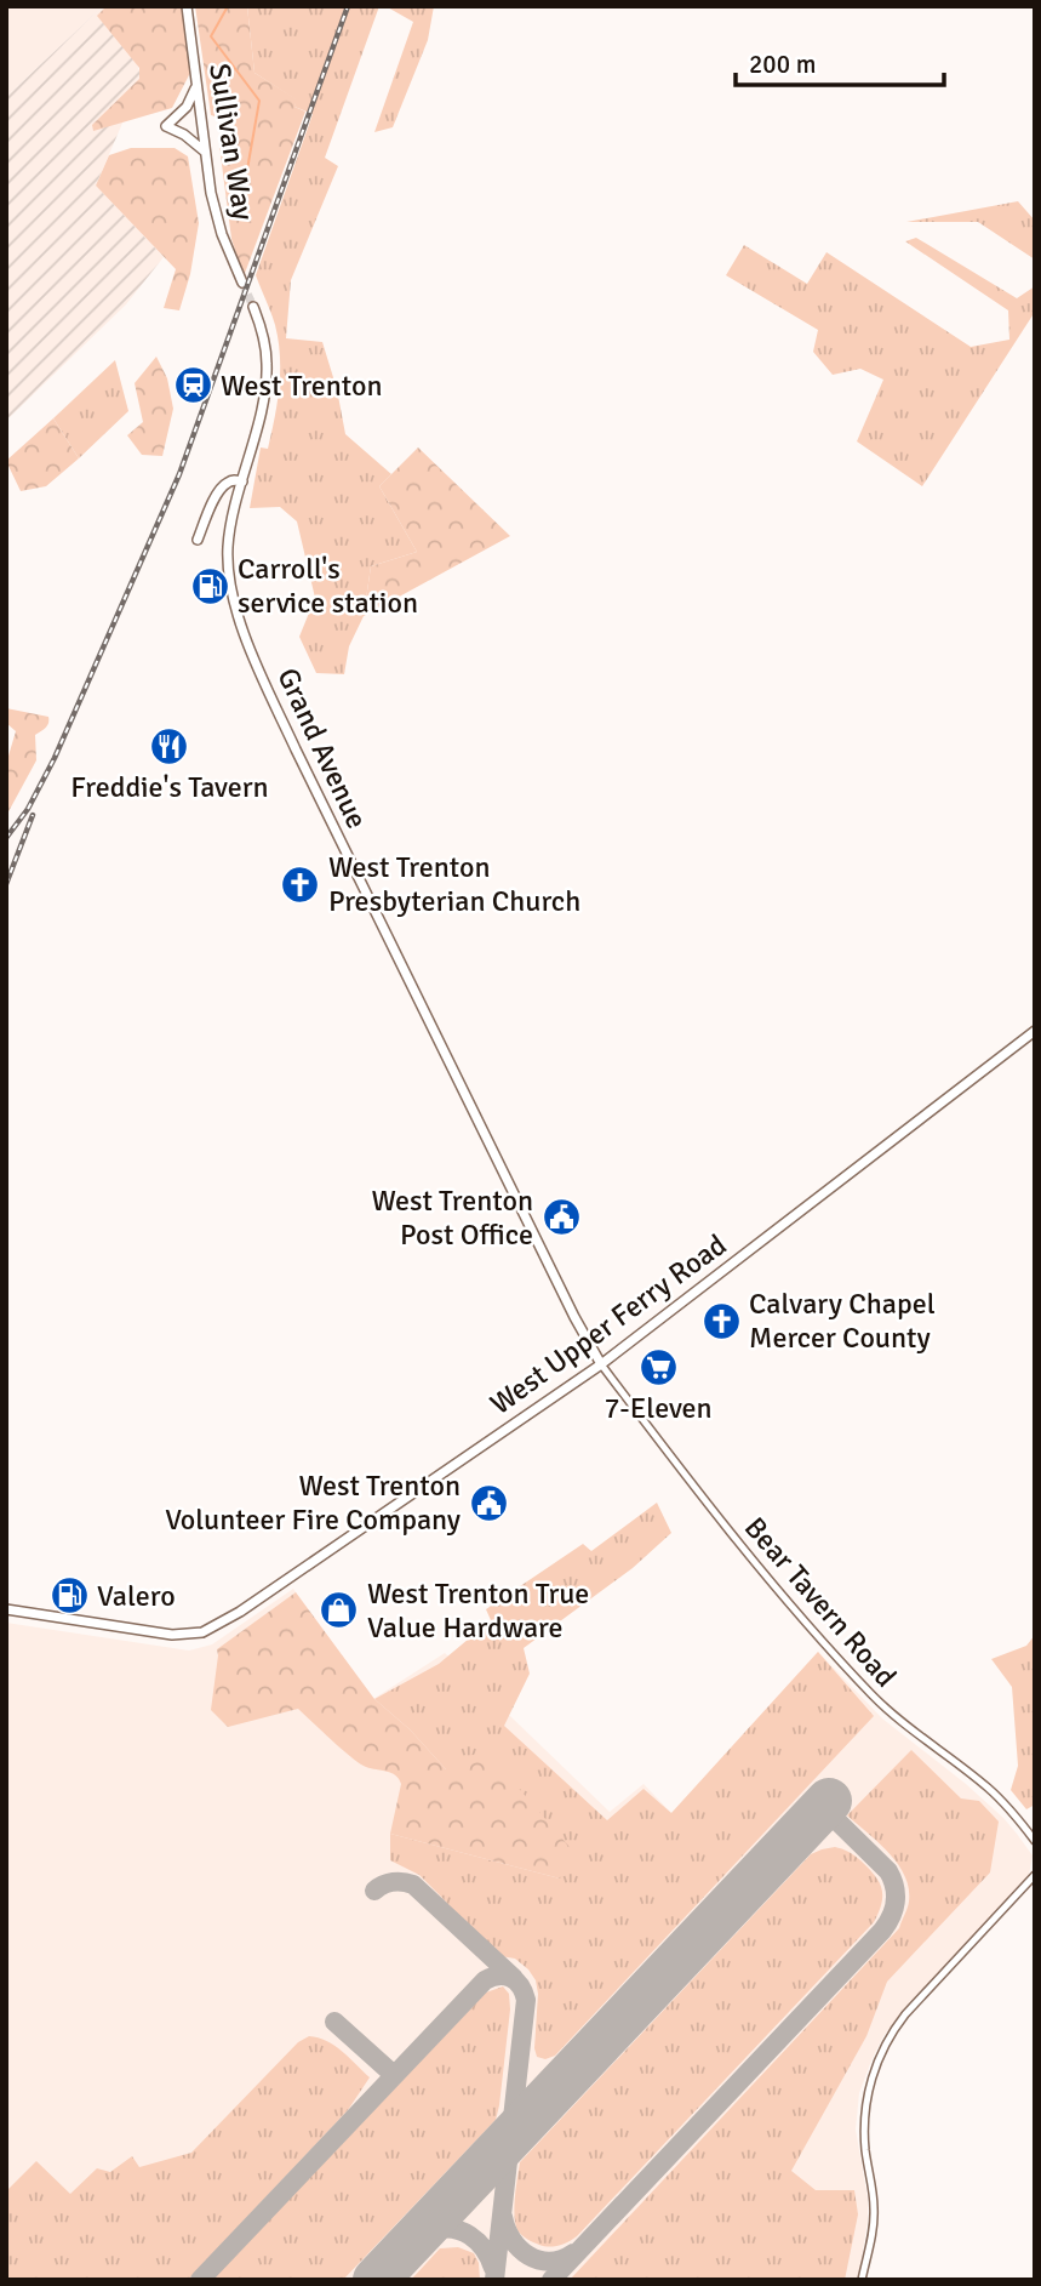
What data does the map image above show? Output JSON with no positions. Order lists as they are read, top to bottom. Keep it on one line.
{"streets":{"main road":["Sullivan Way","Grand Avenue","West Upper Ferry Road"],"street":["Bear Tavern Road"]},"crossings":[["Grand Avenue","West Upper Ferry Road"],["Grand Avenue","Bear Tavern Road"],["West Upper Ferry Road","Bear Tavern Road"]],"places":{"station":["West Trenton"],"fuel station":["Carroll's service station","Valero"],"restaurant":["Freddie's Tavern"],"church":["West Trenton Presbyterian Church","Calvary Chapel Mercer County"],"public building":["West Trenton Post Office","West Trenton Volunteer Fire Company"],"supermarket":["7-Eleven"],"shop":["West Trenton True Value Hardware"]},"scale_bar":"200 m"}
